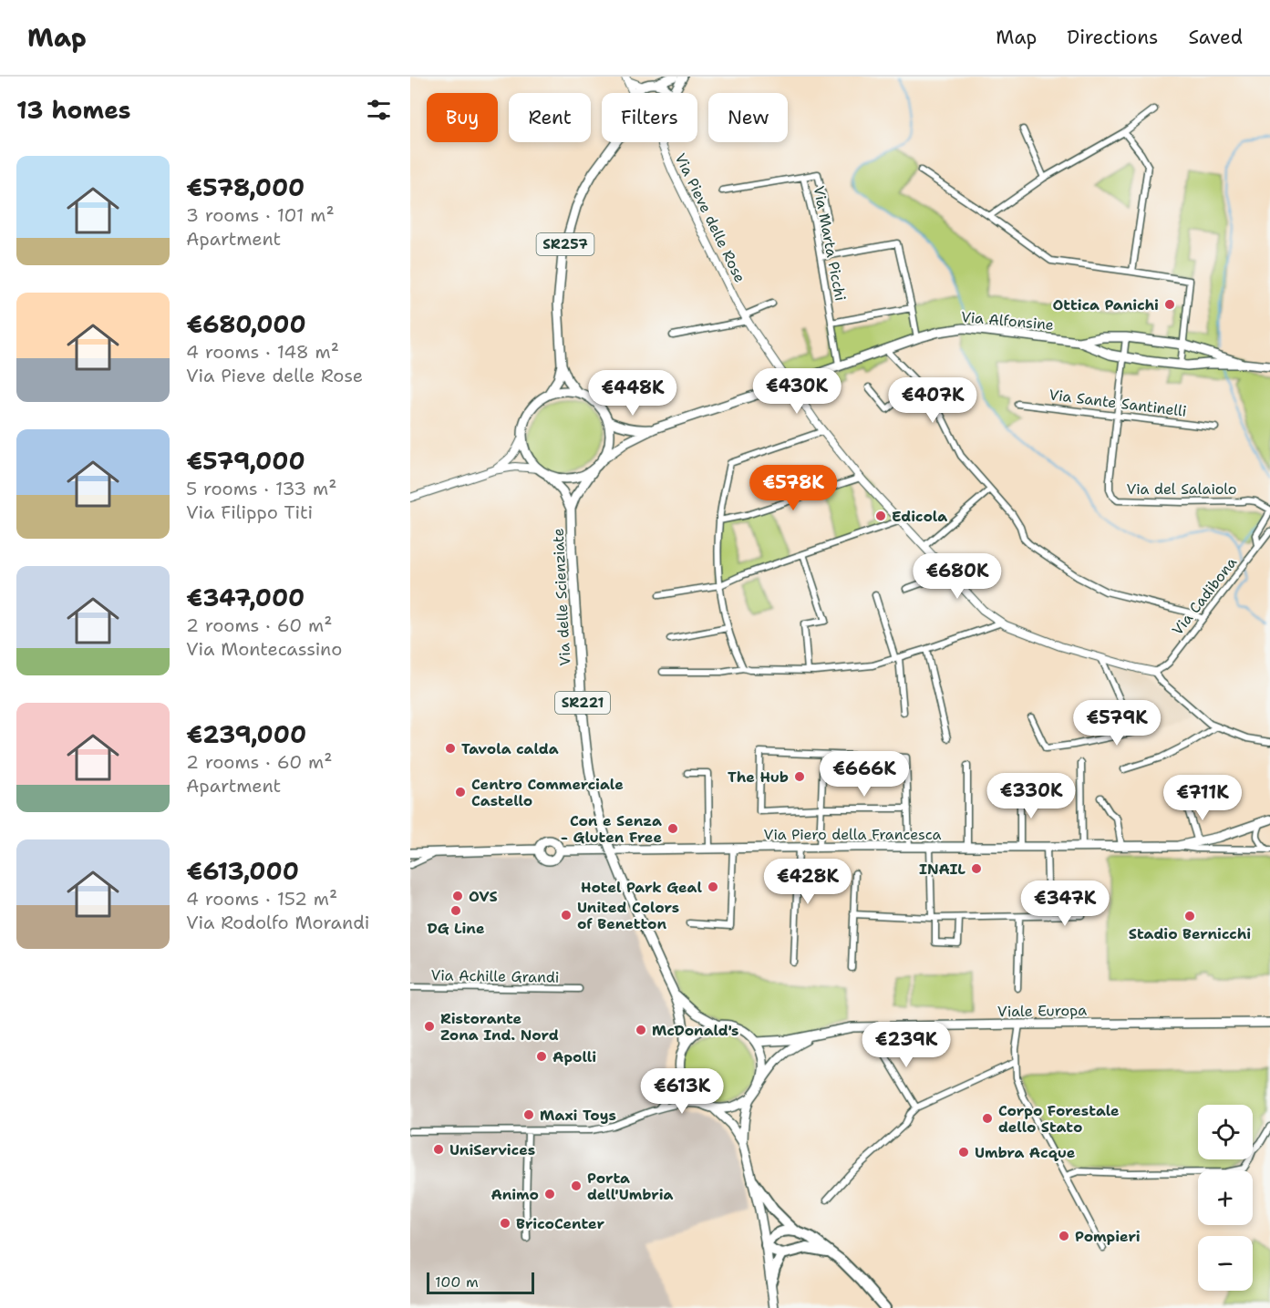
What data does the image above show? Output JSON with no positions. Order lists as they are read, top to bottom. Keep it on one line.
{"streets":{"main road":["SR257","Via Alfonsine","Via delle Scienziate","SR221","Via Piero della Francesca","Viale Europa"],"street":["Via Pieve delle Rose","Via Marta Picchi","Via Sante Santinelli","Via del Salaiolo","Via Cadibona","Via Achille Grandi"]},"crossings":[["Via Pieve delle Rose","Via Alfonsine"],["Via Pieve delle Rose","Via Cadibona"],["Via Marta Picchi","Via Alfonsine"],["SR257","Via Alfonsine"],["SR257","Via delle Scienziate"],["Via Alfonsine","Via del Salaiolo"],["Via Alfonsine","Via delle Scienziate"],["Via Sante Santinelli","Via del Salaiolo"],["Via del Salaiolo","Via Cadibona"],["Via delle Scienziate","SR221"],["Via delle Scienziate","Viale Europa"],["SR221","Viale Europa"]],"places":["Ottica Panichi","Edicola","Tavola calda","The Hub","Centro Commerciale Castello","Con e Senza - Gluten Free","INAIL","Hotel Park Geal","OVS","DG Line","United Colors of Benetton","Stadio Bernicchi","Ristorante Zona Ind. Nord","McDonald's","Apolli","Maxi Toys","Corpo Forestale dello Stato","UniServices","Umbra Acque","Porta dell'Umbria","Animo","BricoCenter","Pompieri"],"scale_bar":"100 m","page":{"header":"Map","nav":["Map","Directions","Saved"],"heading":"13 homes","chip":["Buy","Rent","Filters","New"],"list":[{"name":"€578,000","note":"3 rooms · 101 m² · Apartment"},{"name":"€680,000","note":"4 rooms · 148 m² · Via Pieve delle Rose"},{"name":"€579,000","note":"5 rooms · 133 m² · Via Filippo Titi"},{"name":"€347,000","note":"2 rooms · 60 m² · Via Montecassino"},{"name":"€239,000","note":"2 rooms · 60 m² · Apartment"},{"name":"€613,000","note":"4 rooms · 152 m² · Via Rodolfo Morandi"}],"price":["€430K","€448K","€407K","€578K","€680K","€579K","€666K","€330K","€711K","€428K","€347K","€239K","€613K"],"map_buttons":["+","−"],"scale":"100 m"}}
